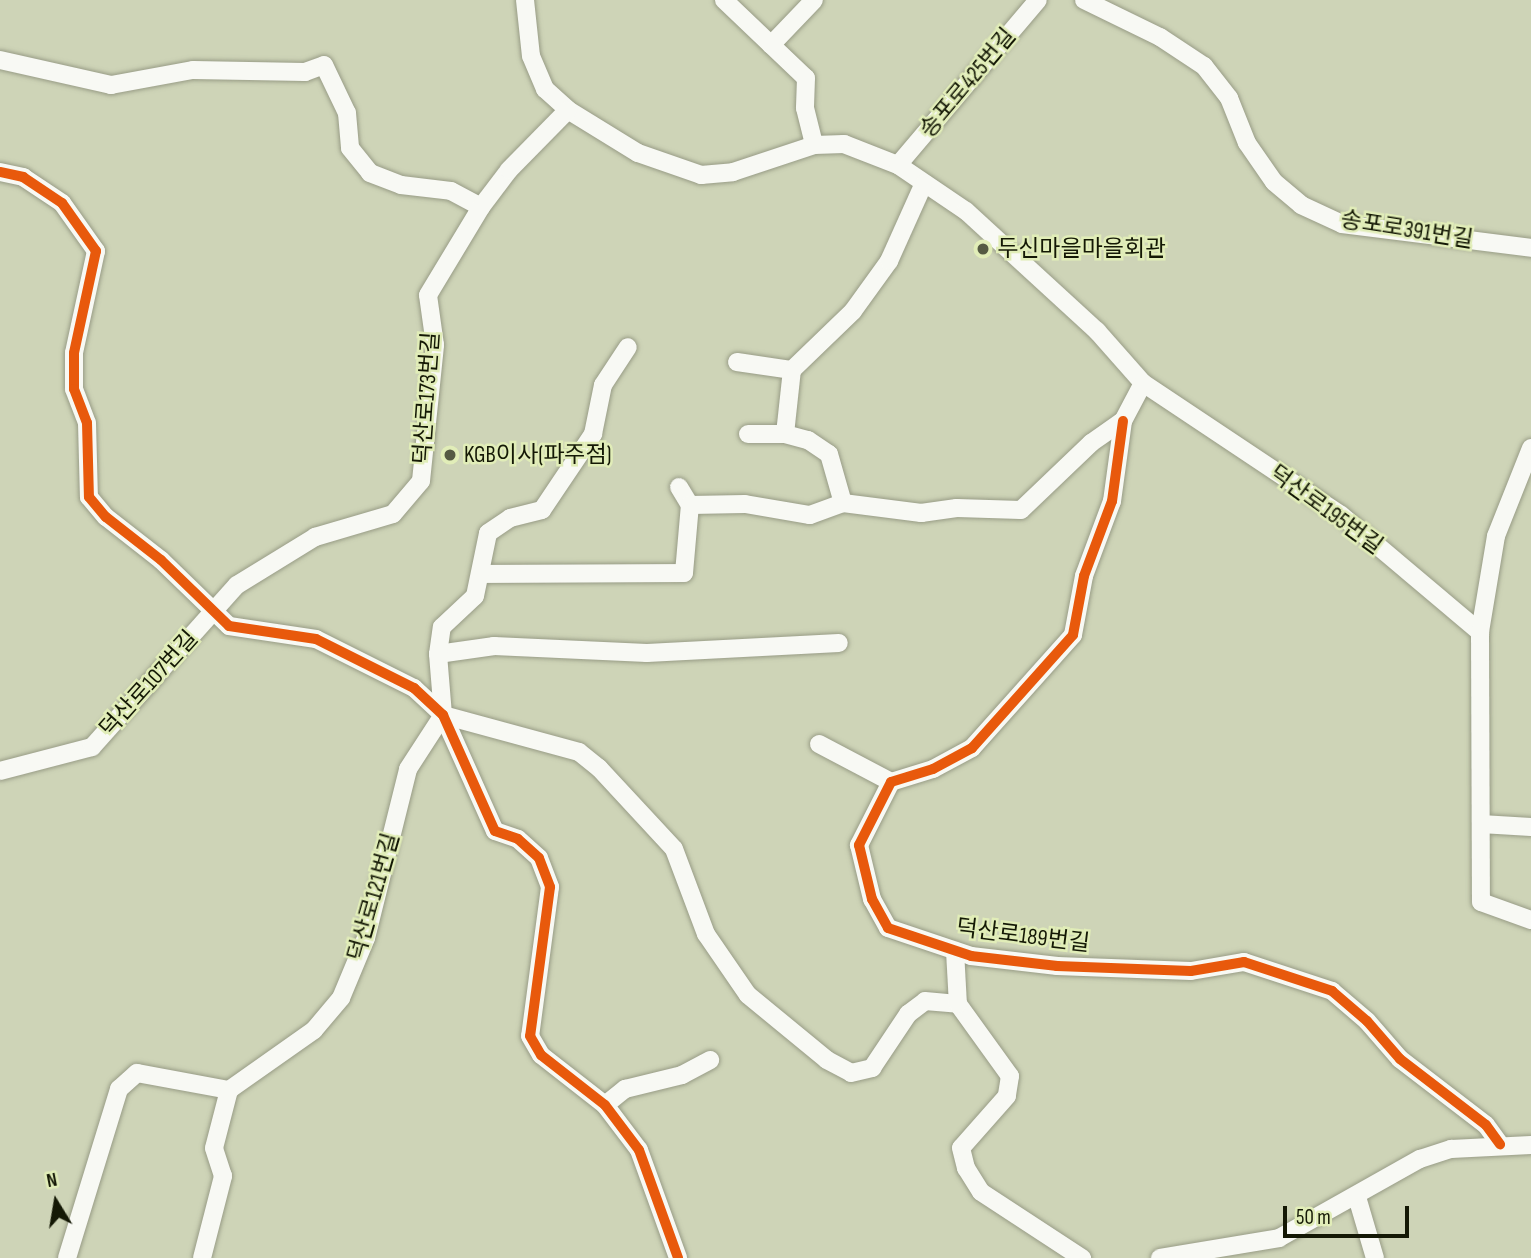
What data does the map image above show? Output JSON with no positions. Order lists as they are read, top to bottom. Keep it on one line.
{"streets":{"street":["송포로425번길","송포로391번길","덕산로173번길","덕산로195번길","덕산로107번길","덕산로121번길","덕산로189번길"]},"crossings":[["송포로425번길","덕산로195번길"],["덕산로173번길","덕산로195번길"],["덕산로173번길","덕산로107번길"]],"places":["두신마을마을회관","KGB이사(파주점)"],"scale_bar":"50 m","north":"top"}
